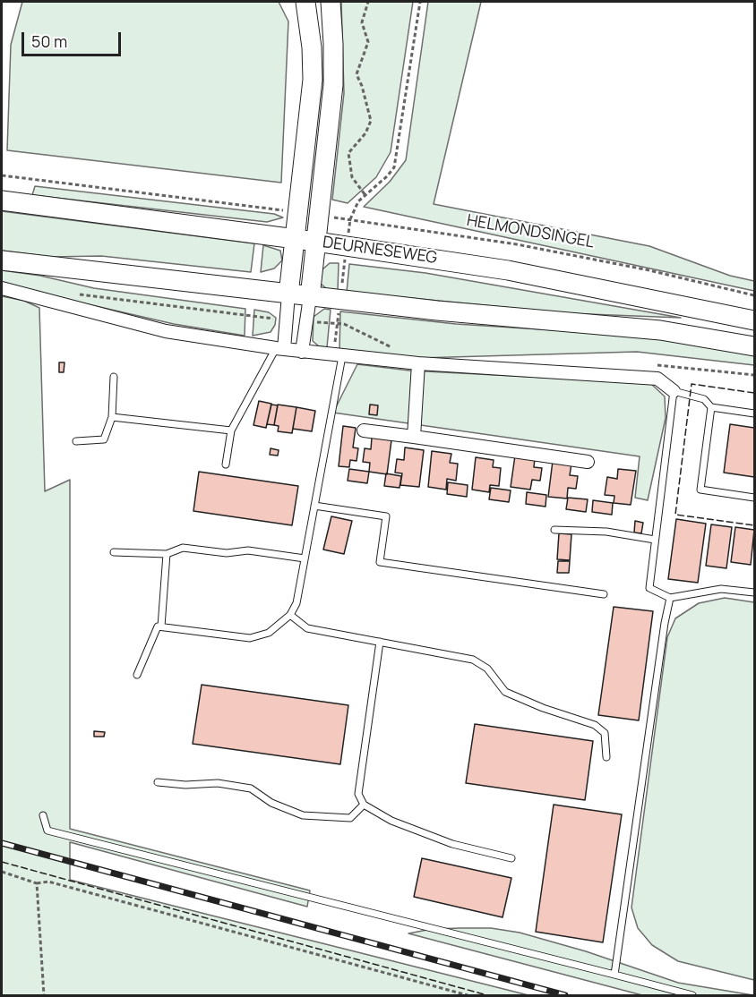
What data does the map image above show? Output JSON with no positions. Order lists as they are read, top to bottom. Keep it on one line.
{"streets":{"main road":["DEURNESEWEG"],"path":["HELMONDSINGEL"]},"scale_bar":"50 m"}
